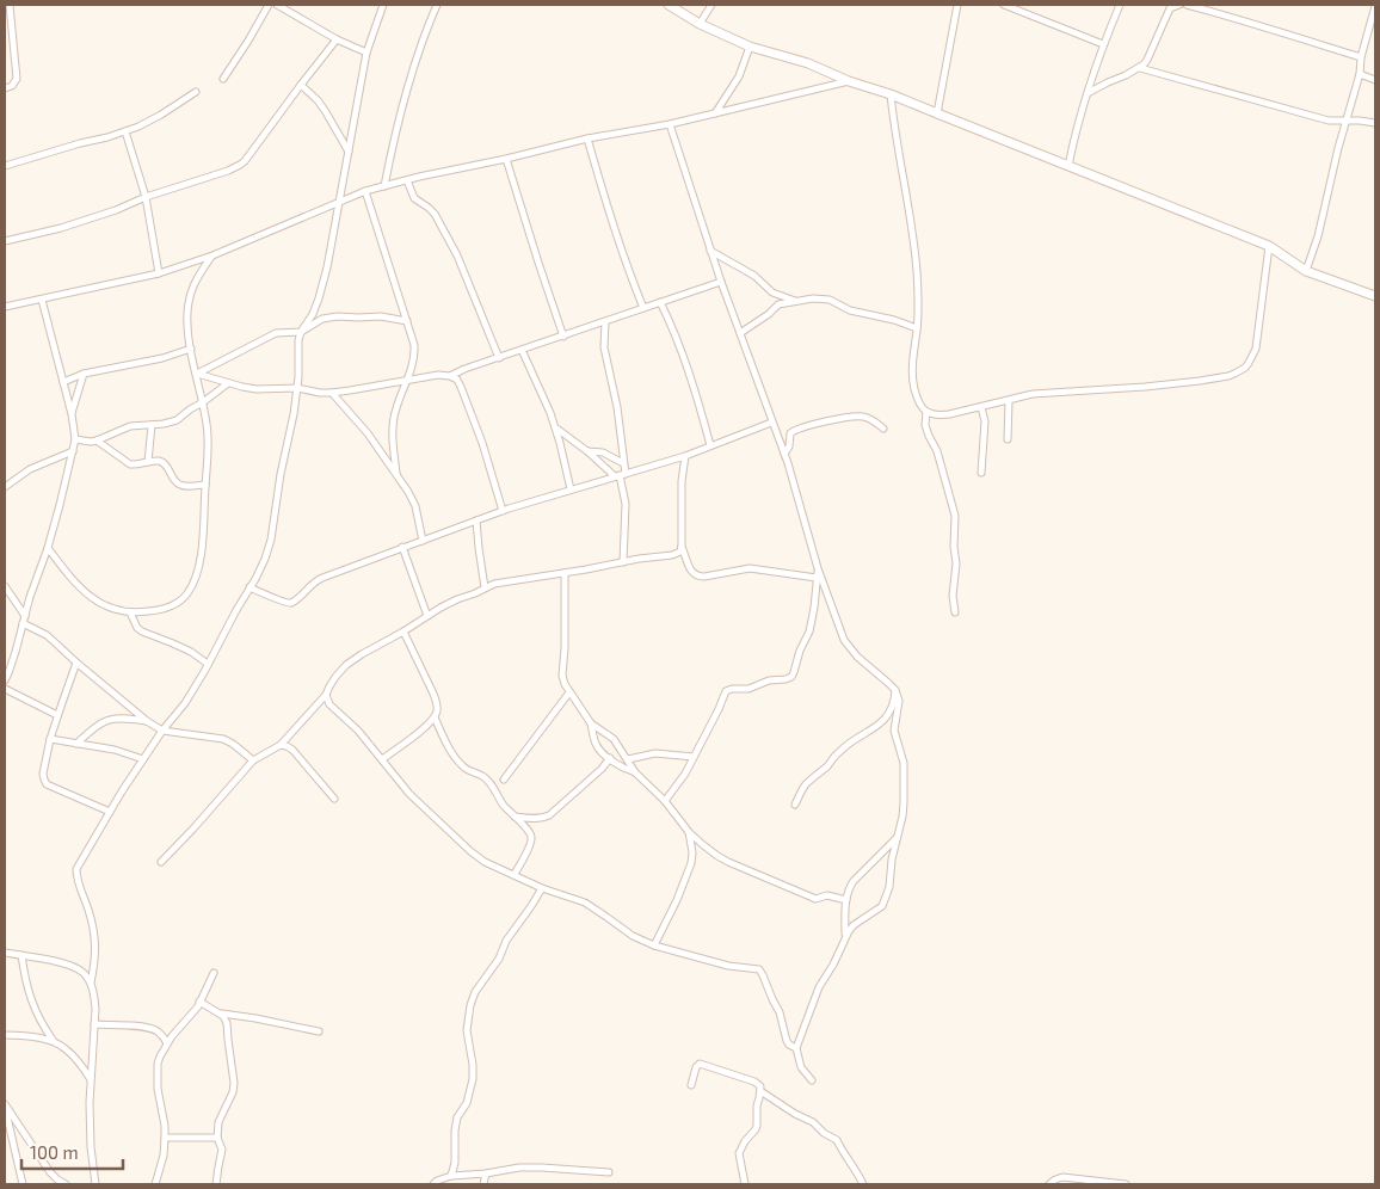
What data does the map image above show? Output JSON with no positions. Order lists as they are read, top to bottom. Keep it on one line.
{"scale_bar":"100 m"}
